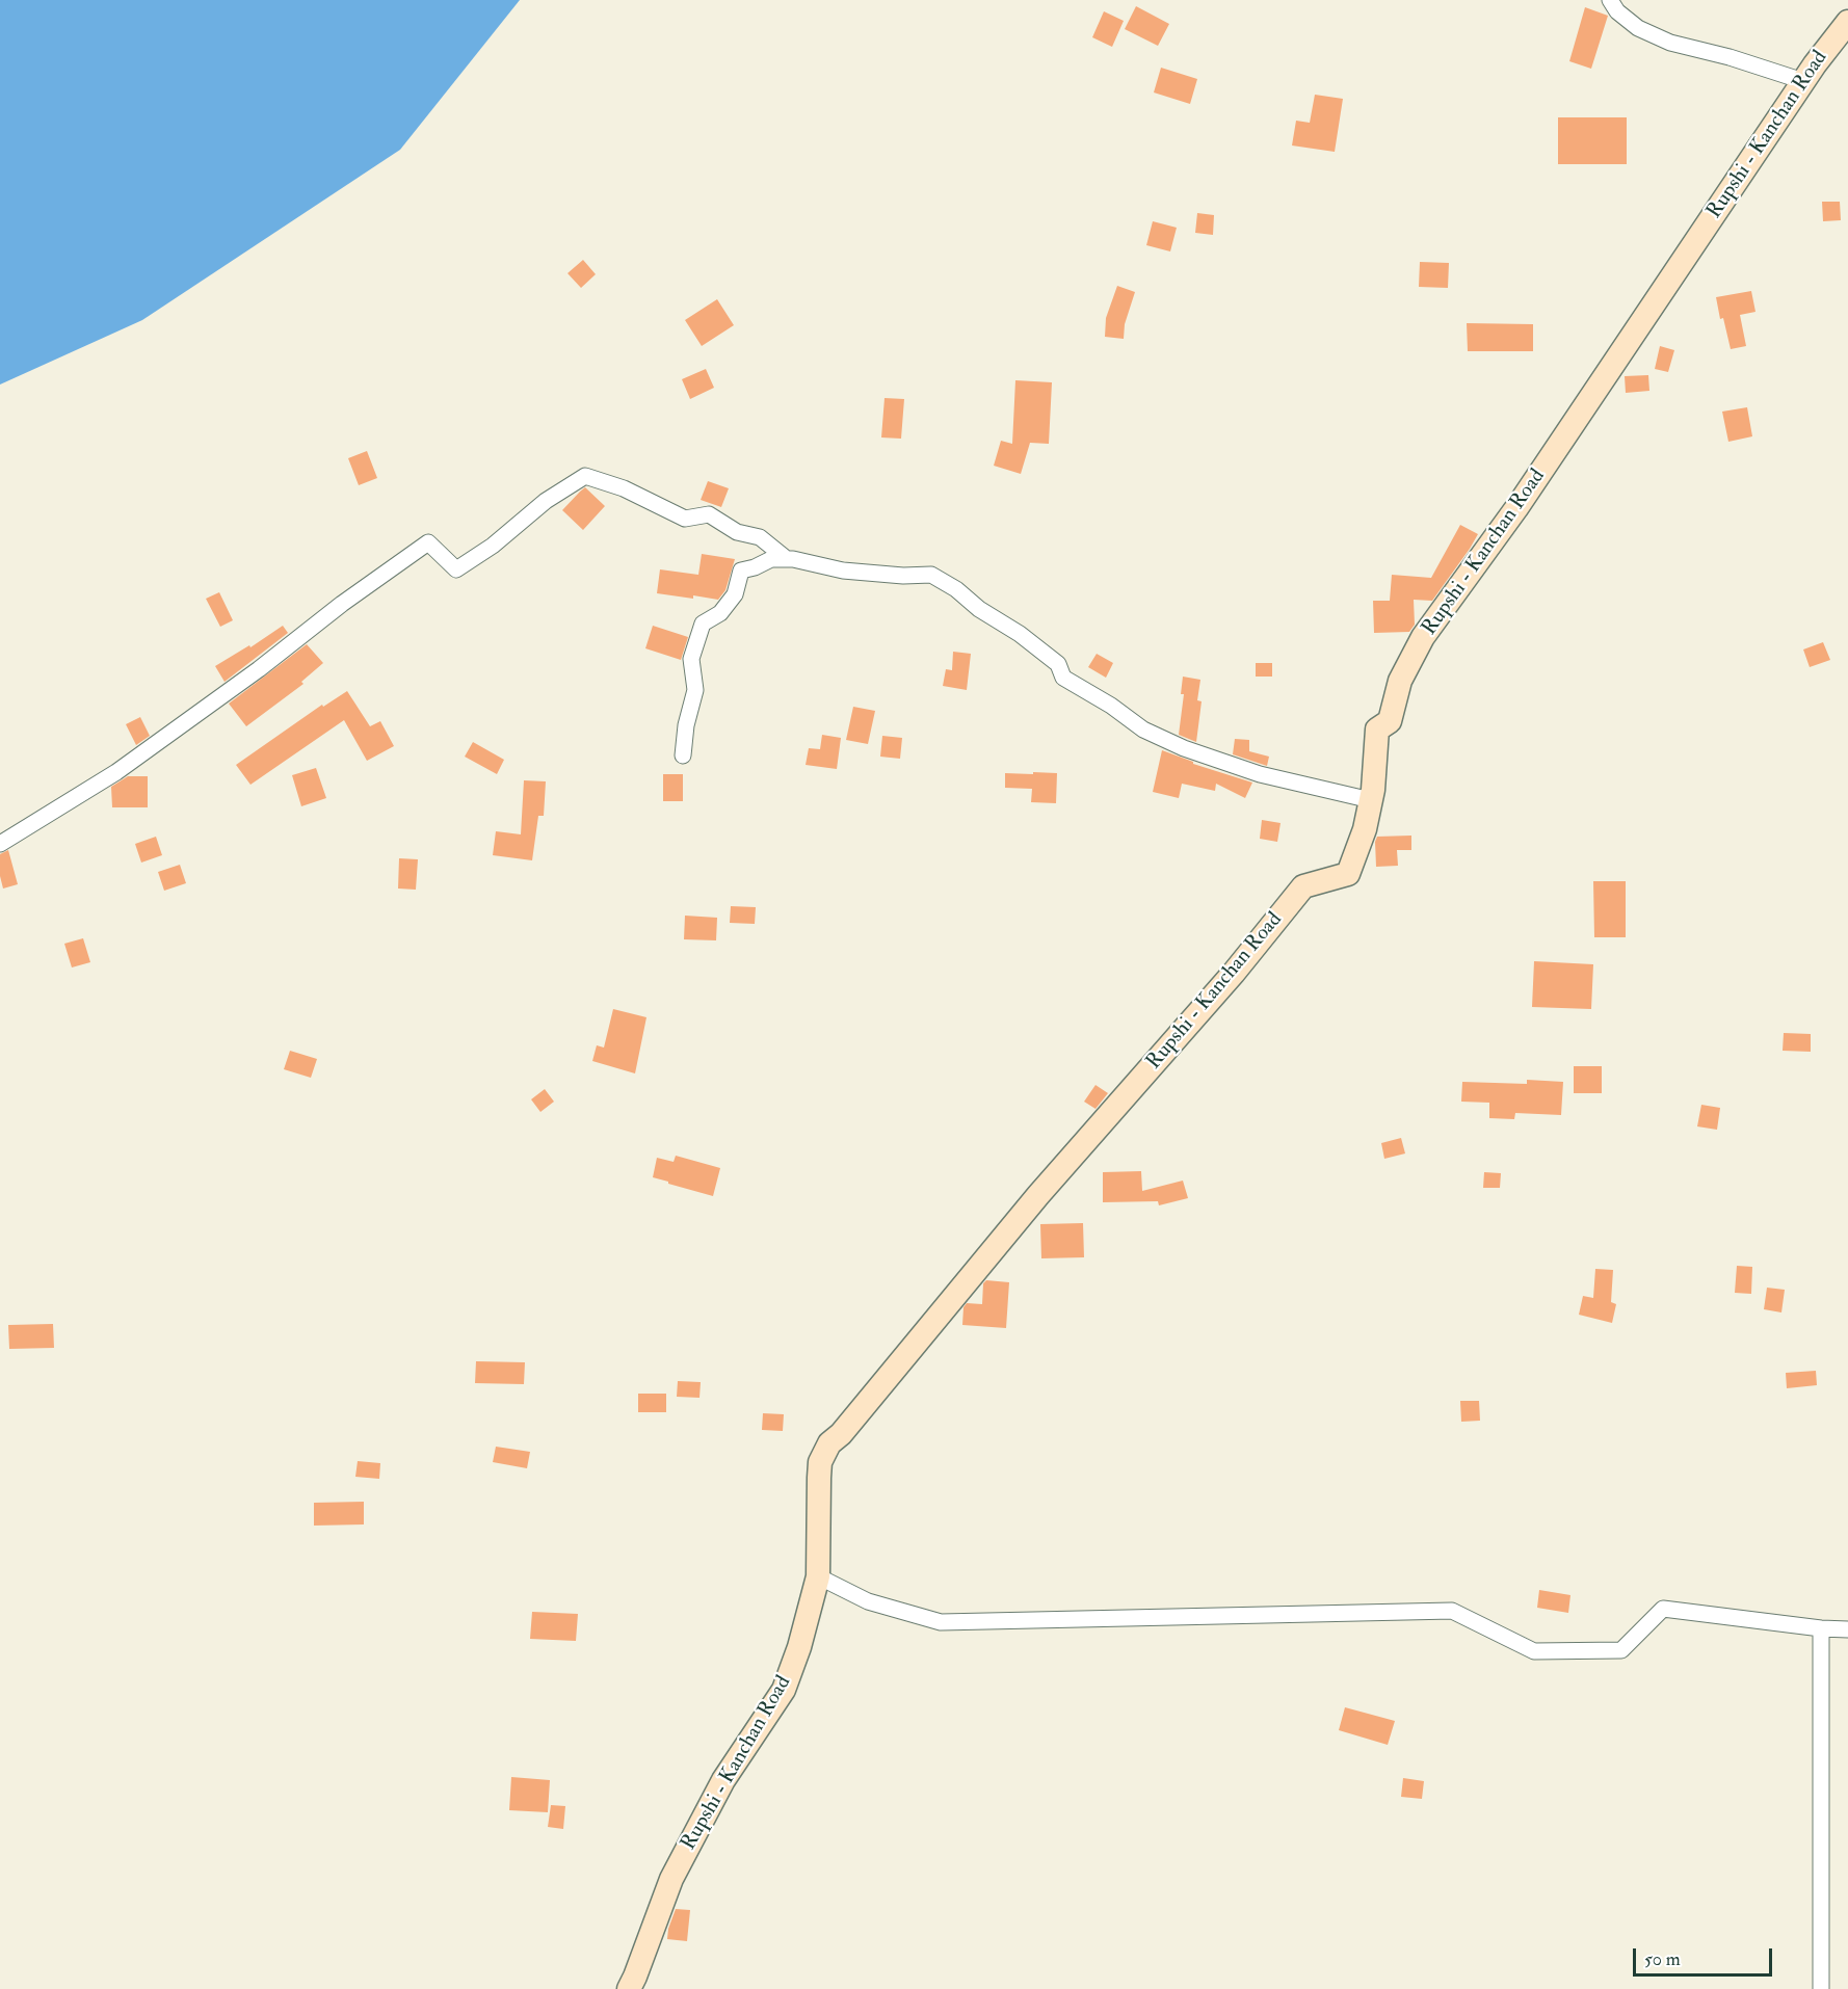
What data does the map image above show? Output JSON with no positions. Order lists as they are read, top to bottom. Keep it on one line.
{"streets":{"street":["Rupshi - Kanchan Road"]},"scale_bar":"50 m"}
